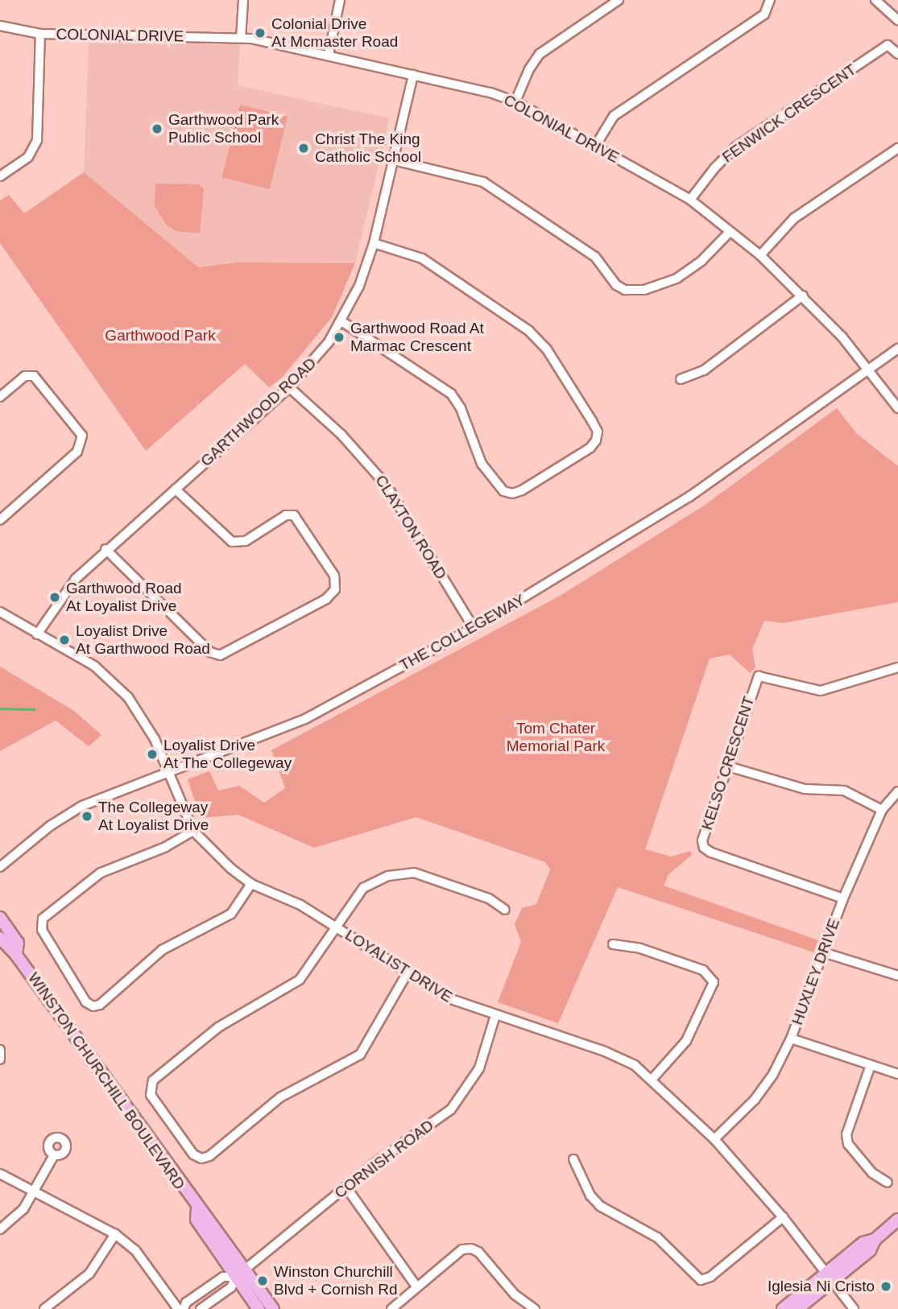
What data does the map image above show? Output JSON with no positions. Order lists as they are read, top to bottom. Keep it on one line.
{"streets":{"main road":["WINSTON CHURCHILL BOULEVARD"],"street":["COLONIAL DRIVE","FENWICK CRESCENT","GARTHWOOD ROAD","CLAYTON ROAD","THE COLLEGEWAY","KELSO CRESCENT","LOYALIST DRIVE","HUXLEY DRIVE","CORNISH ROAD"]},"crossings":[["COLONIAL DRIVE","FENWICK CRESCENT"],["COLONIAL DRIVE","GARTHWOOD ROAD"],["COLONIAL DRIVE","THE COLLEGEWAY"],["GARTHWOOD ROAD","CLAYTON ROAD"],["GARTHWOOD ROAD","LOYALIST DRIVE"],["CLAYTON ROAD","THE COLLEGEWAY"],["THE COLLEGEWAY","LOYALIST DRIVE"],["KELSO CRESCENT","HUXLEY DRIVE"],["LOYALIST DRIVE","HUXLEY DRIVE"],["LOYALIST DRIVE","CORNISH ROAD"],["WINSTON CHURCHILL BOULEVARD","CORNISH ROAD"]],"parks":["Garthwood Park","Tom Chater Memorial Park"],"places":["Colonial Drive At Mcmaster Road","Garthwood Park Public School","Christ The King Catholic School","Garthwood Road At Marmac Crescent","Garthwood Road At Loyalist Drive","Loyalist Drive At Garthwood Road","Loyalist Drive At The Collegeway","The Collegeway At Loyalist Drive","Winston Churchill Blvd + Cornish Rd","Iglesia Ni Cristo"]}
